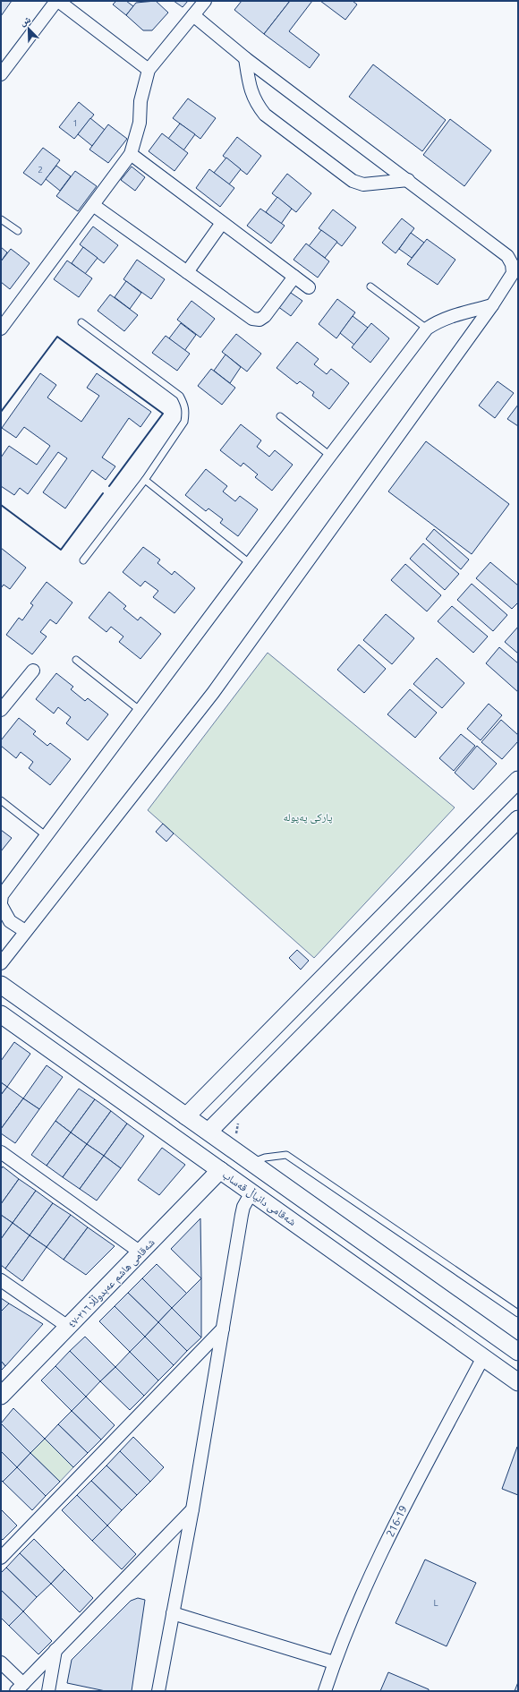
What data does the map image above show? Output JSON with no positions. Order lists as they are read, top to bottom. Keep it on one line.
{"streets":{"street":["شەقامی دانیاڵ قەساب","شەقامی هاشم عەبدوڵڵا ٢١٦-٤٧","216-19"]},"crossings":[["شەقامی دانیاڵ قەساب","شەقامی هاشم عەبدوڵڵا ٢١٦-٤٧"],["شەقامی دانیاڵ قەساب","216-19"]],"parks":["پارکی پەپولە"],"house_numbers":["1","2","L"],"north":"top left"}
